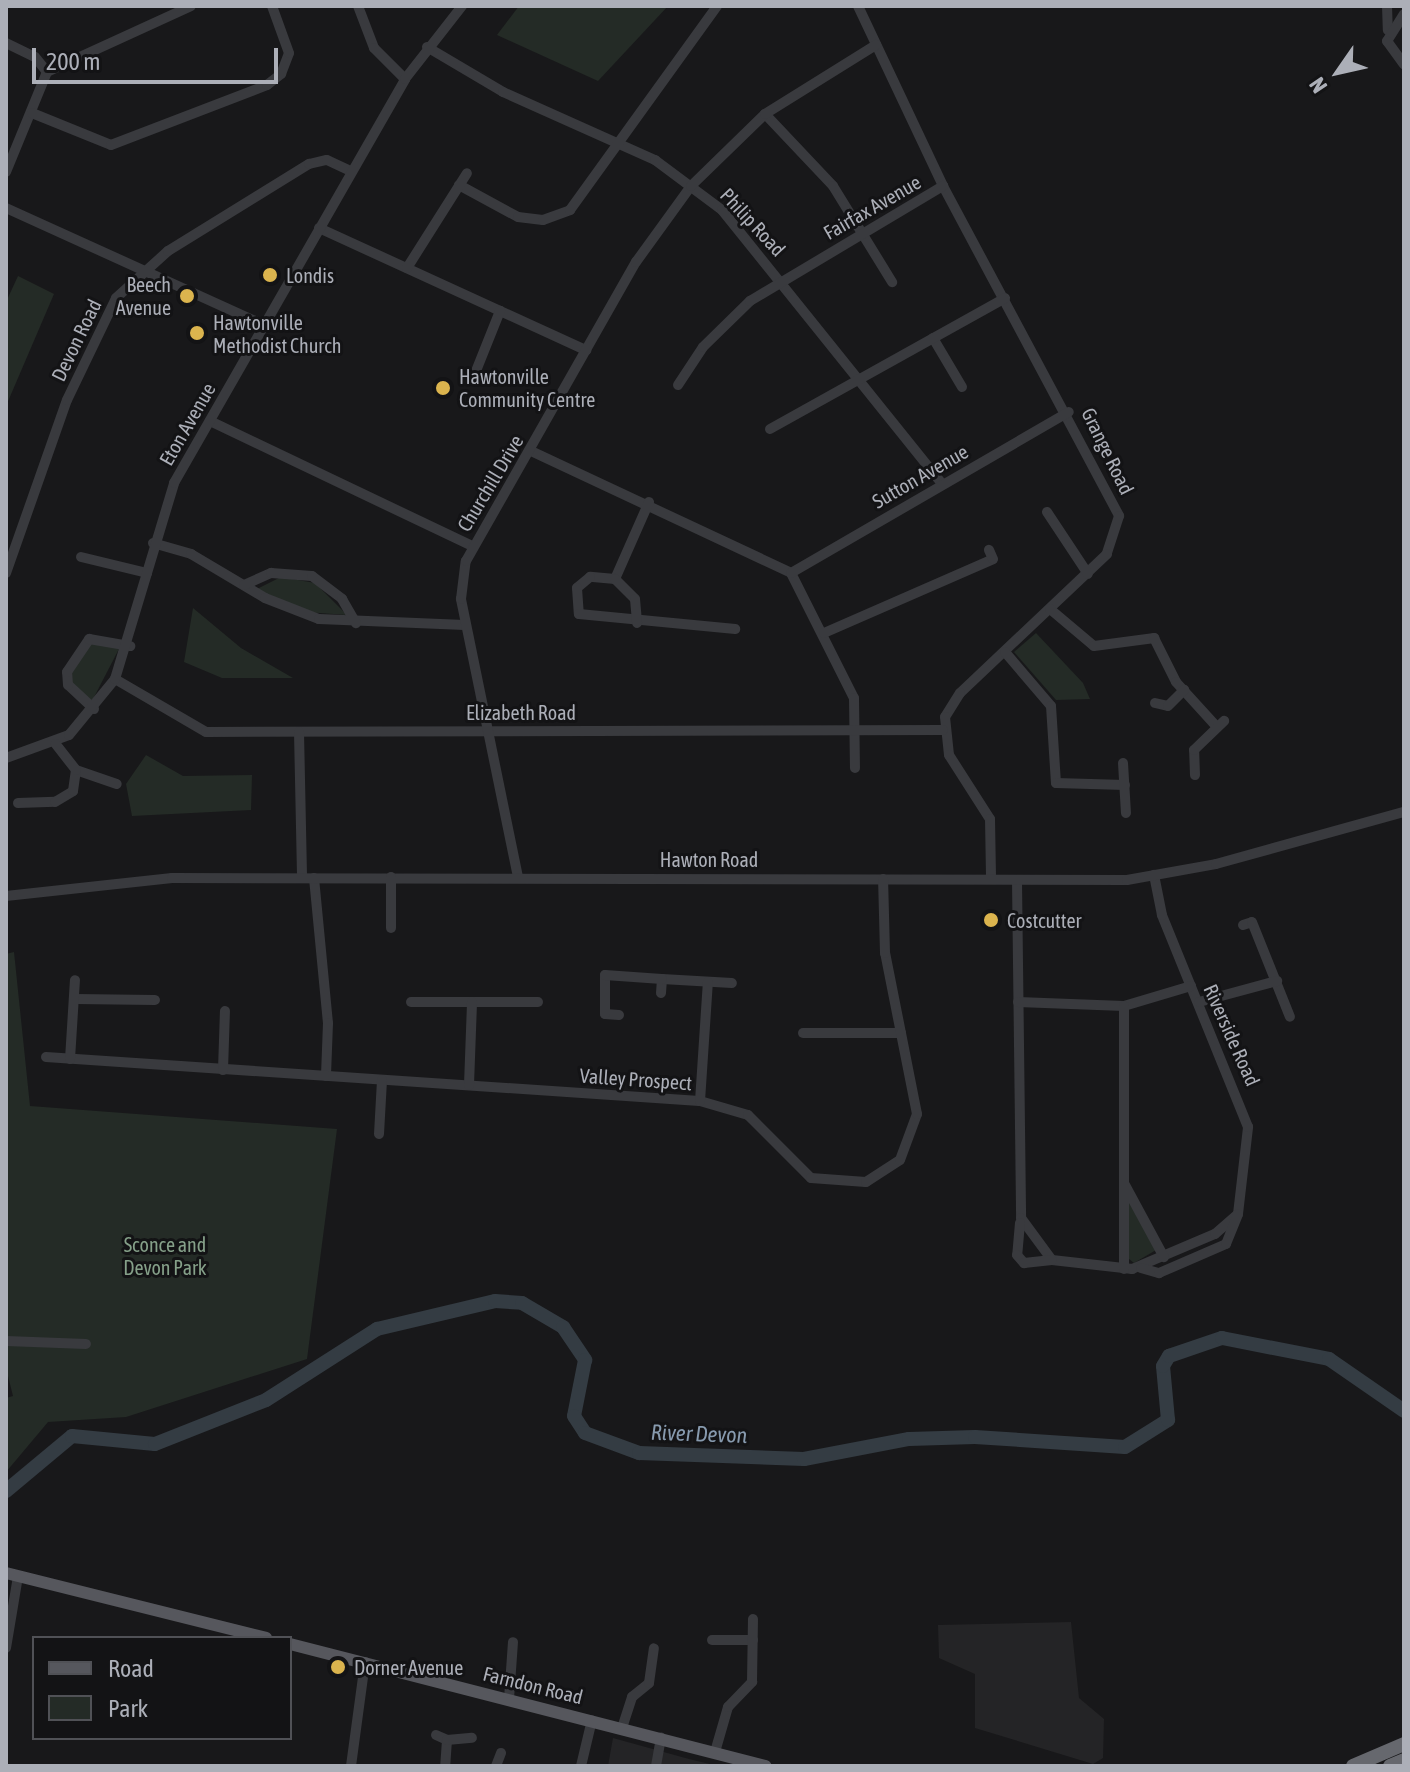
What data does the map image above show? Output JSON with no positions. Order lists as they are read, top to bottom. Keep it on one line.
{"streets":{"main road":["Farndon Road"],"street":["Fairfax Avenue","Philip Road","Devon Road","Eton Avenue","Grange Road","Sutton Avenue","Churchill Drive","Elizabeth Road","Hawton Road","Riverside Road","Valley Prospect"]},"crossings":[["Fairfax Avenue","Philip Road"],["Fairfax Avenue","Grange Road"],["Philip Road","Eton Avenue"],["Philip Road","Sutton Avenue"],["Philip Road","Churchill Drive"],["Devon Road","Eton Avenue"],["Eton Avenue","Elizabeth Road"],["Grange Road","Sutton Avenue"],["Grange Road","Churchill Drive"],["Grange Road","Elizabeth Road"],["Churchill Drive","Elizabeth Road"],["Churchill Drive","Hawton Road"],["Hawton Road","Riverside Road"],["Hawton Road","Valley Prospect"]],"water":["River Devon"],"parks":["Sconce and Devon Park"],"places":["Londis","Beech Avenue","Hawtonville Methodist Church","Hawtonville Community Centre","Costcutter","Dorner Avenue"],"legend":["Road","Park"],"scale_bar":"200 m","north":"bottom left"}
